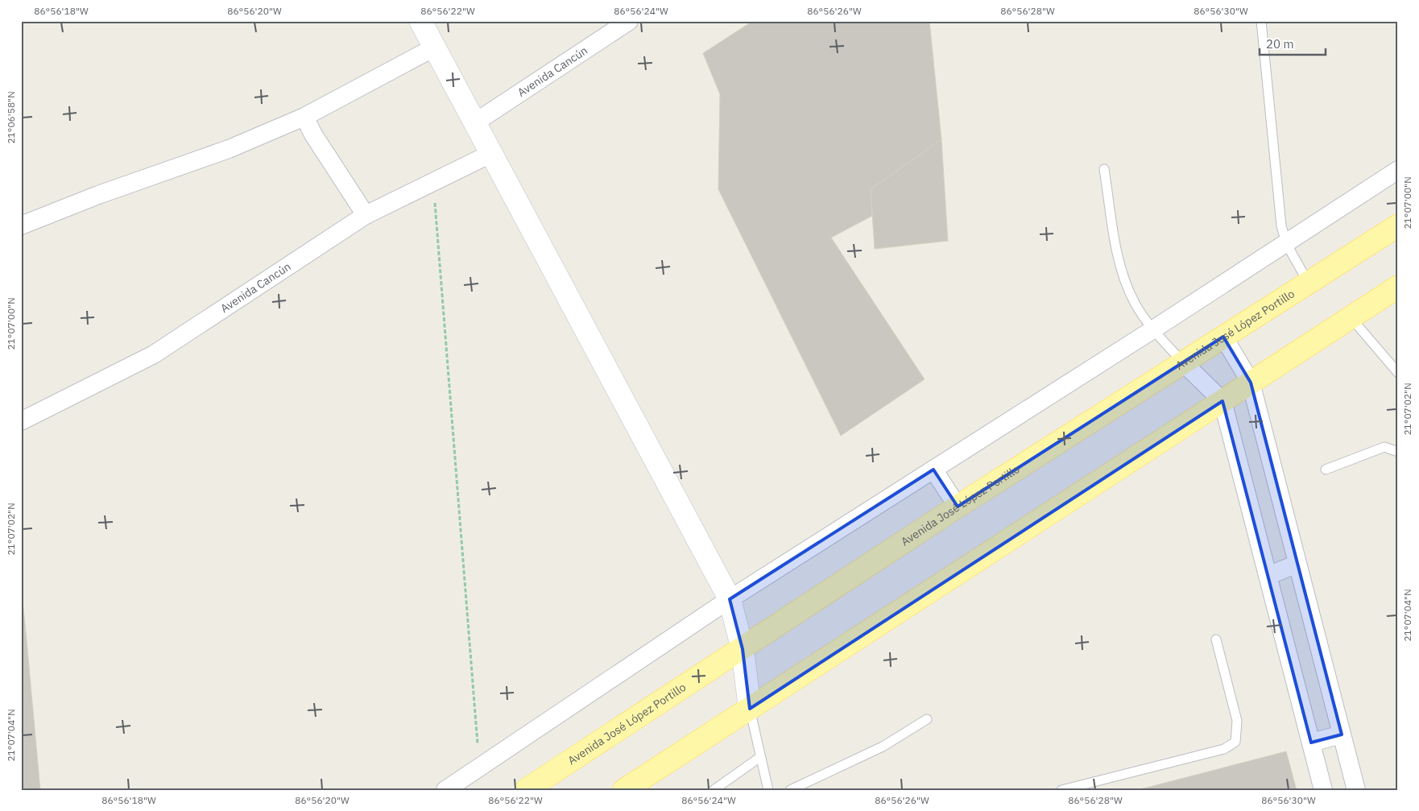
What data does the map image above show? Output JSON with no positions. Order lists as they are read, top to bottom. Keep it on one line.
{"streets":{"main road":["Avenida José López Portillo"],"street":["Avenida Cancún"]},"scale_bar":"20 m","coordinates":["86°56'18\"W","86°56'20\"W","86°56'22\"W","86°56'24\"W","86°56'26\"W","86°56'28\"W","86°56'30\"W","21°06'58\"N","21°07'00\"N","21°07'02\"N","21°07'04\"N"]}
